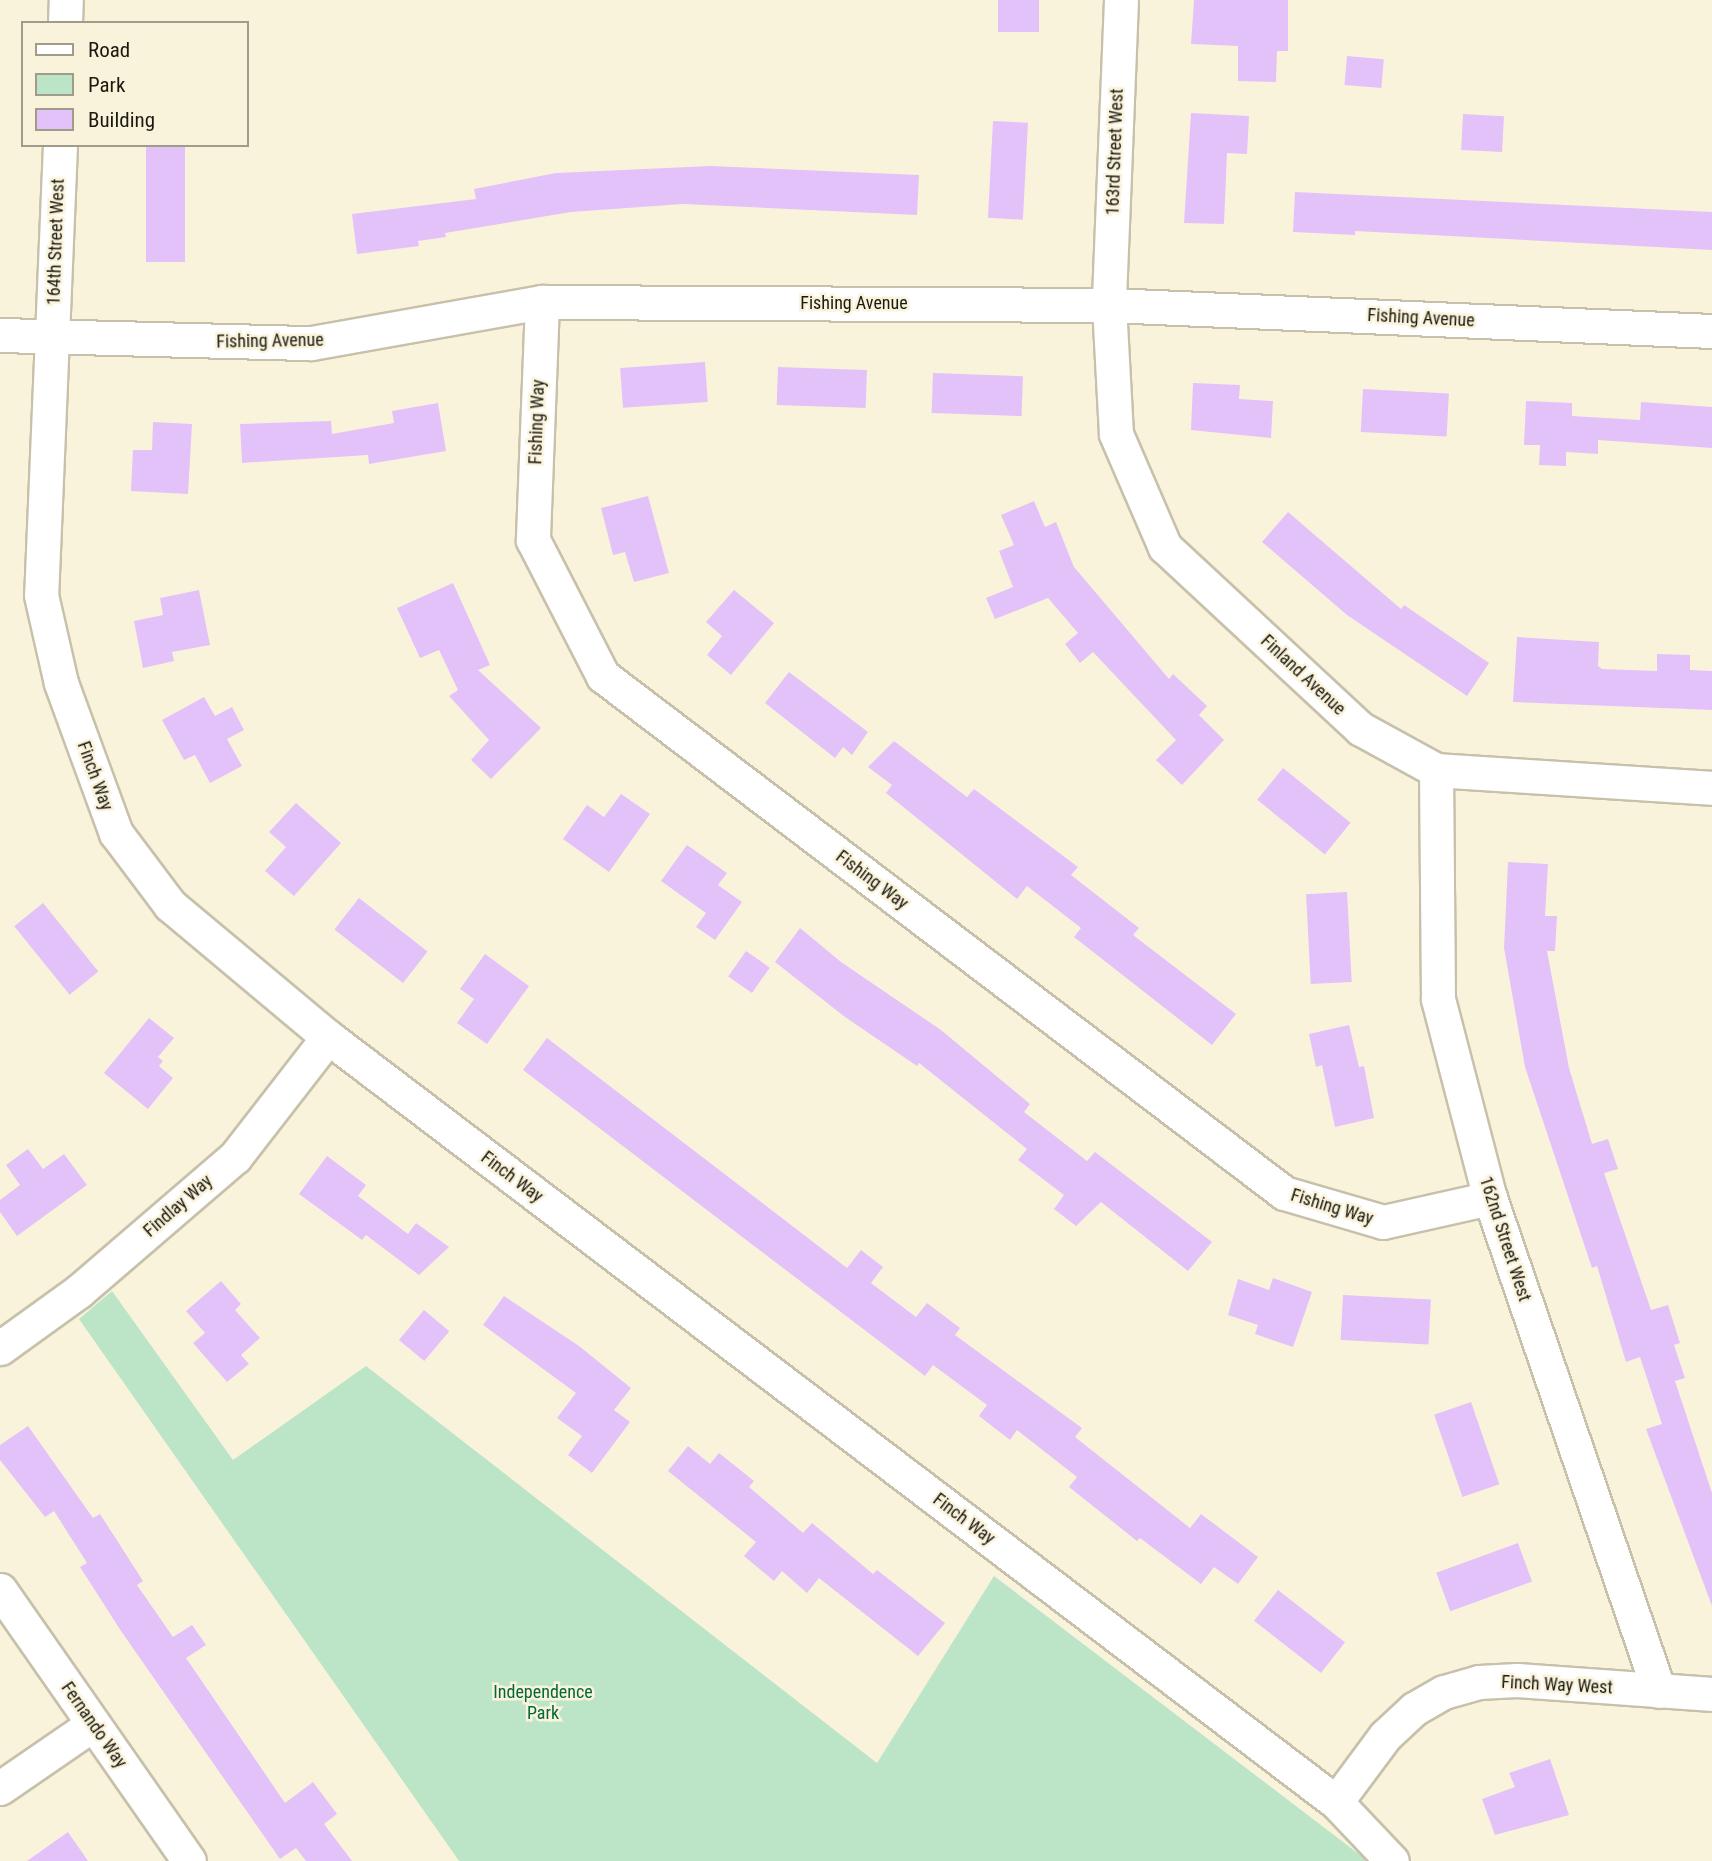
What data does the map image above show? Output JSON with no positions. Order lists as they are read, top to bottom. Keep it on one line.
{"streets":{"street":["163rd Street West","164th Street West","Fishing Avenue","Fishing Way","Finland Avenue","Finch Way","Findlay Way","162nd Street West","Finch Way West","Fernando Way"]},"crossings":[["163rd Street West","Fishing Avenue"],["163rd Street West","Finland Avenue"],["164th Street West","Fishing Avenue"],["164th Street West","Finch Way"],["Fishing Avenue","Fishing Way"],["Fishing Avenue","Finland Avenue"],["Fishing Avenue","Finch Way"],["Fishing Way","162nd Street West"],["Finland Avenue","162nd Street West"],["Finch Way","Findlay Way"],["Finch Way","Finch Way West"],["162nd Street West","Finch Way West"]],"parks":["Independence Park"],"legend":["Road","Park","Building"]}
